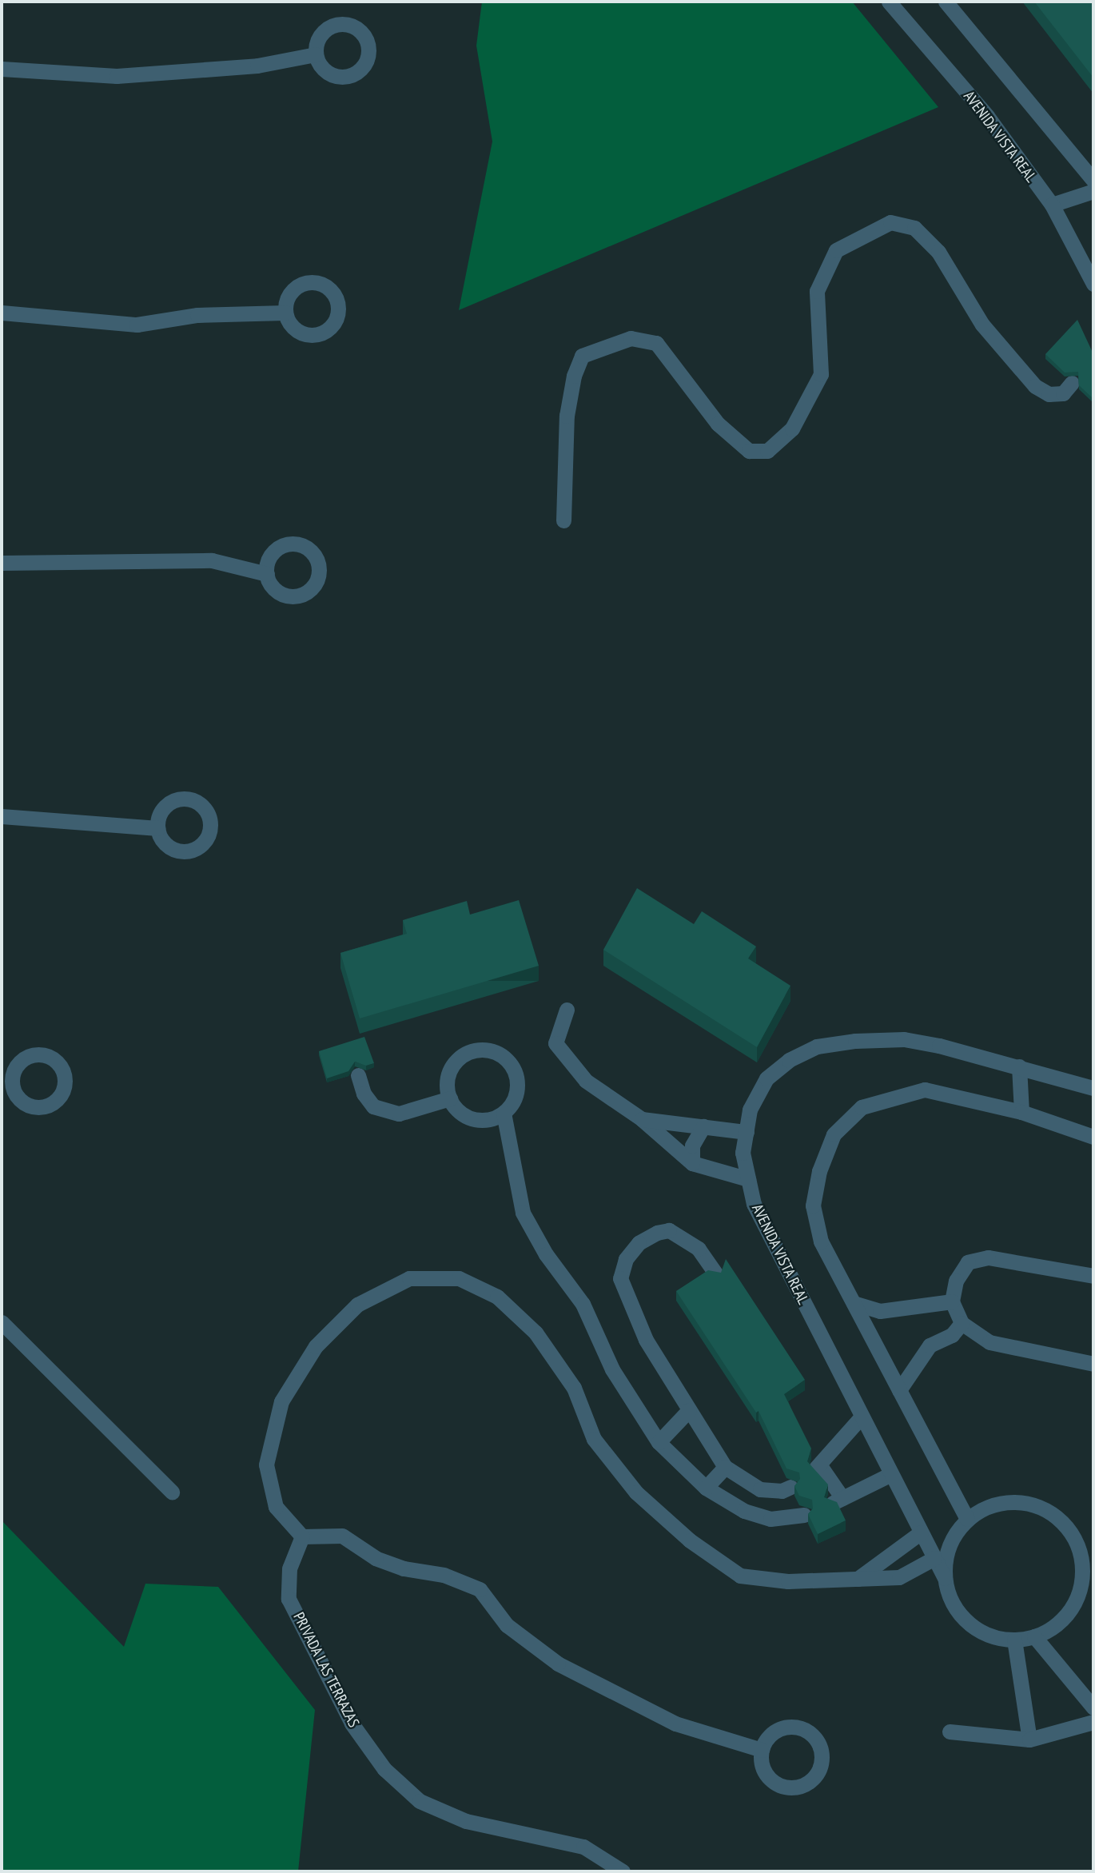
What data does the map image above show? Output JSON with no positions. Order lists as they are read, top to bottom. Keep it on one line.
{"streets":{"street":["AVENIDA VISTA REAL","PRIVADA LAS TERRAZAS"]}}
